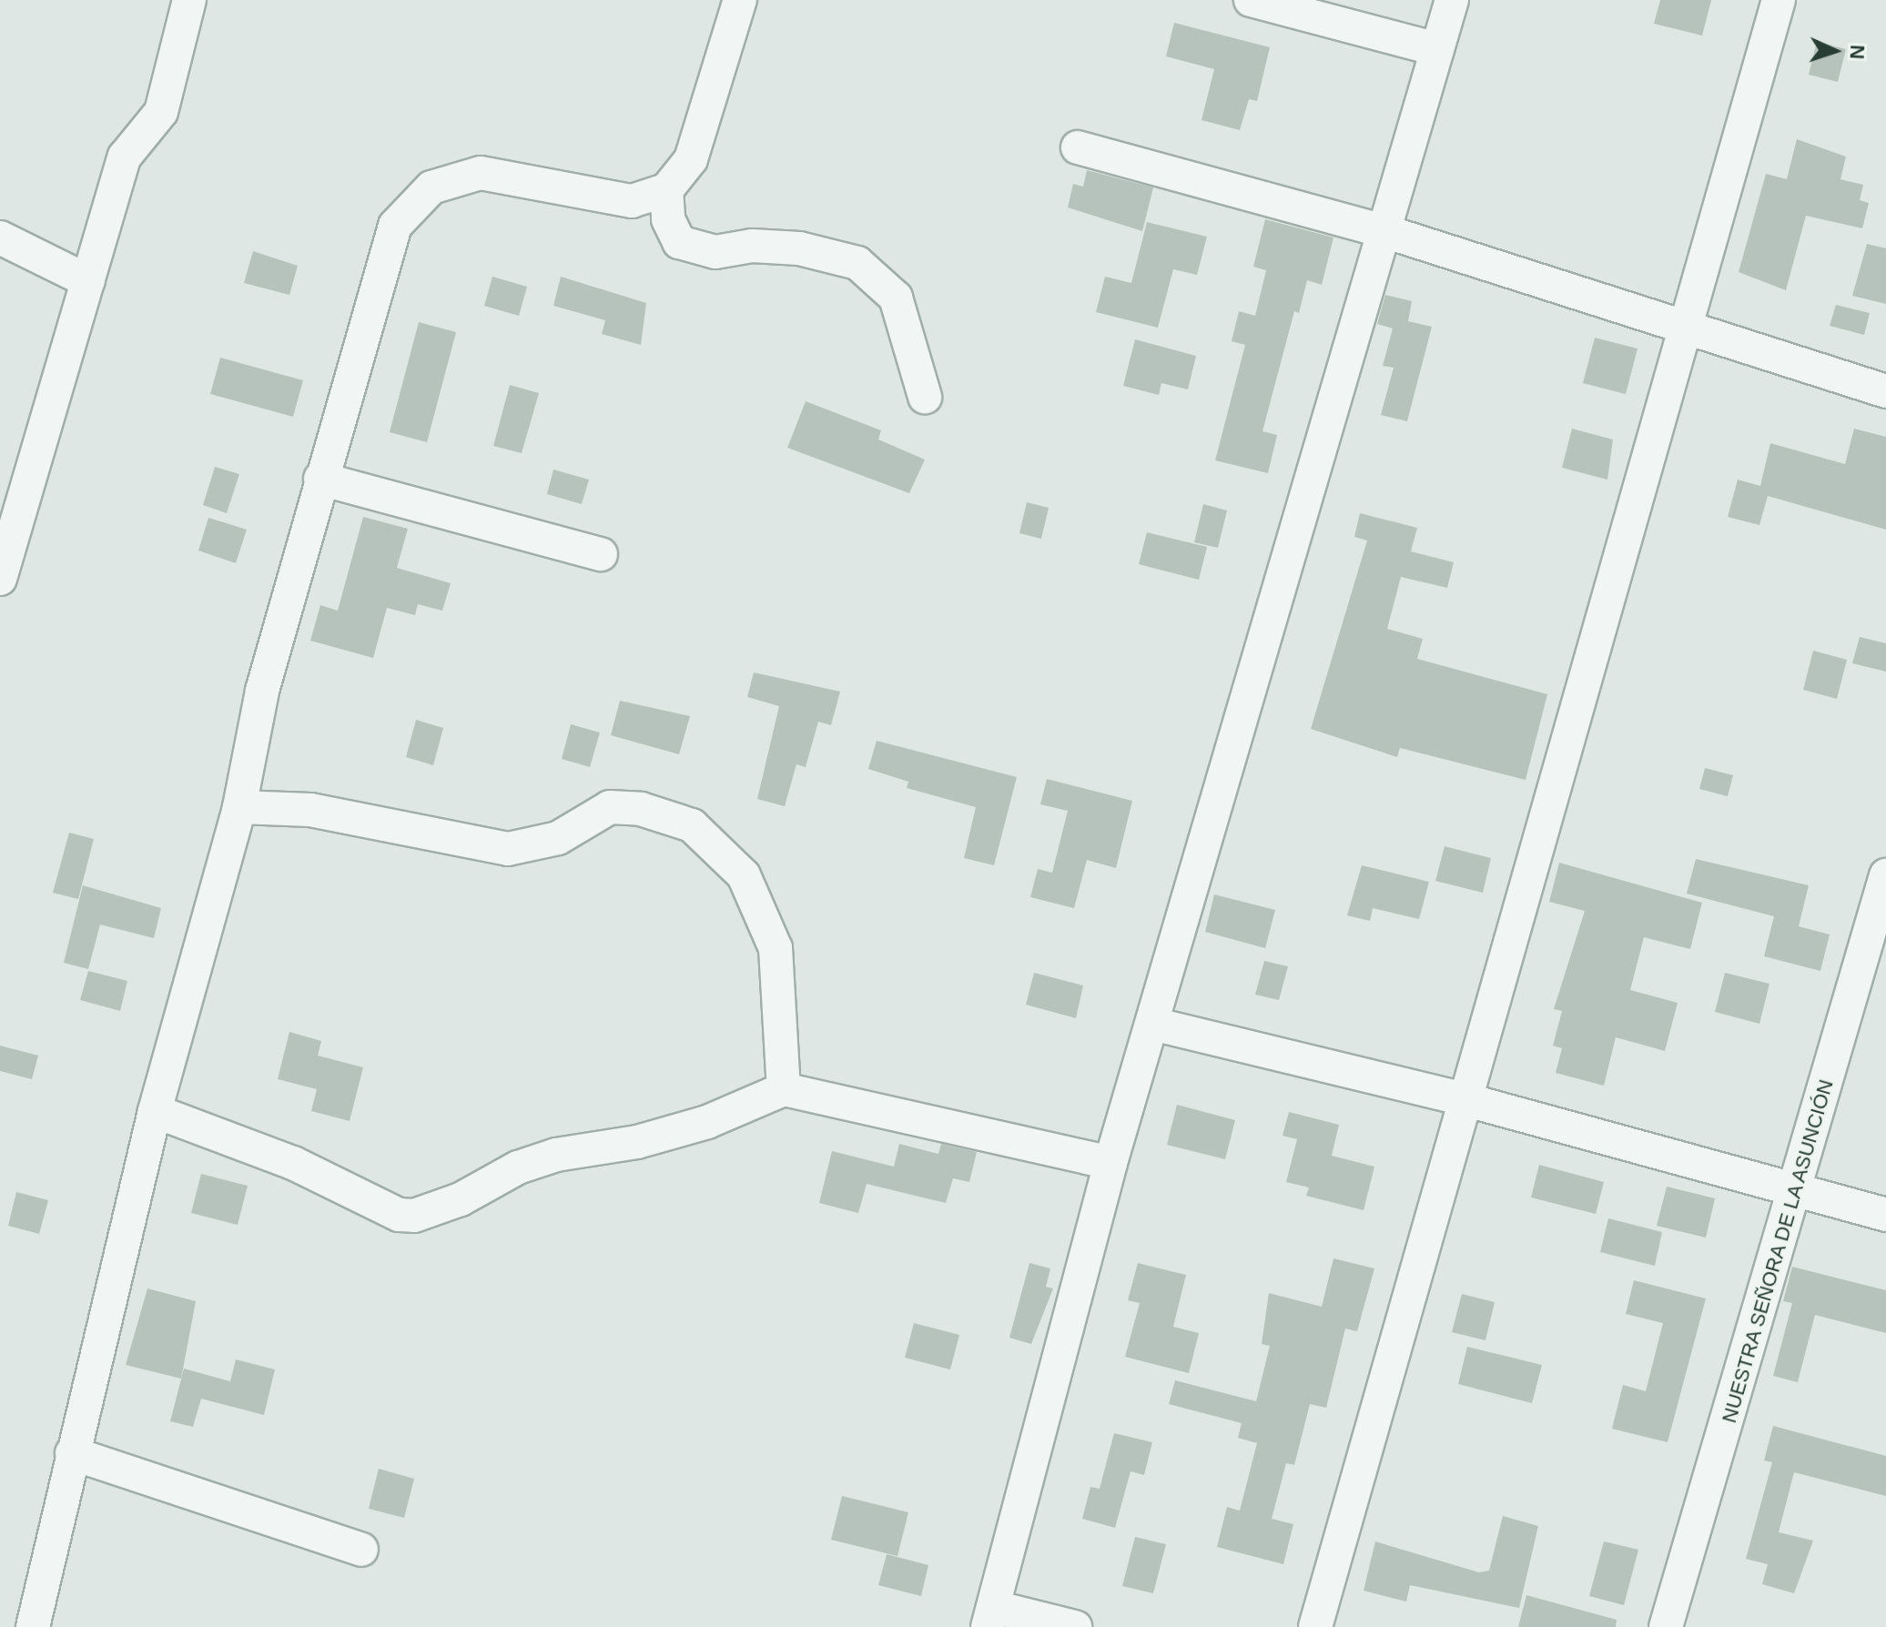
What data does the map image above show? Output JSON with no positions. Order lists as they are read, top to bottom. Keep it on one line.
{"streets":{"street":["NUESTRA SEÑORA DE LA ASUNCIÓN"]},"north":"right"}
